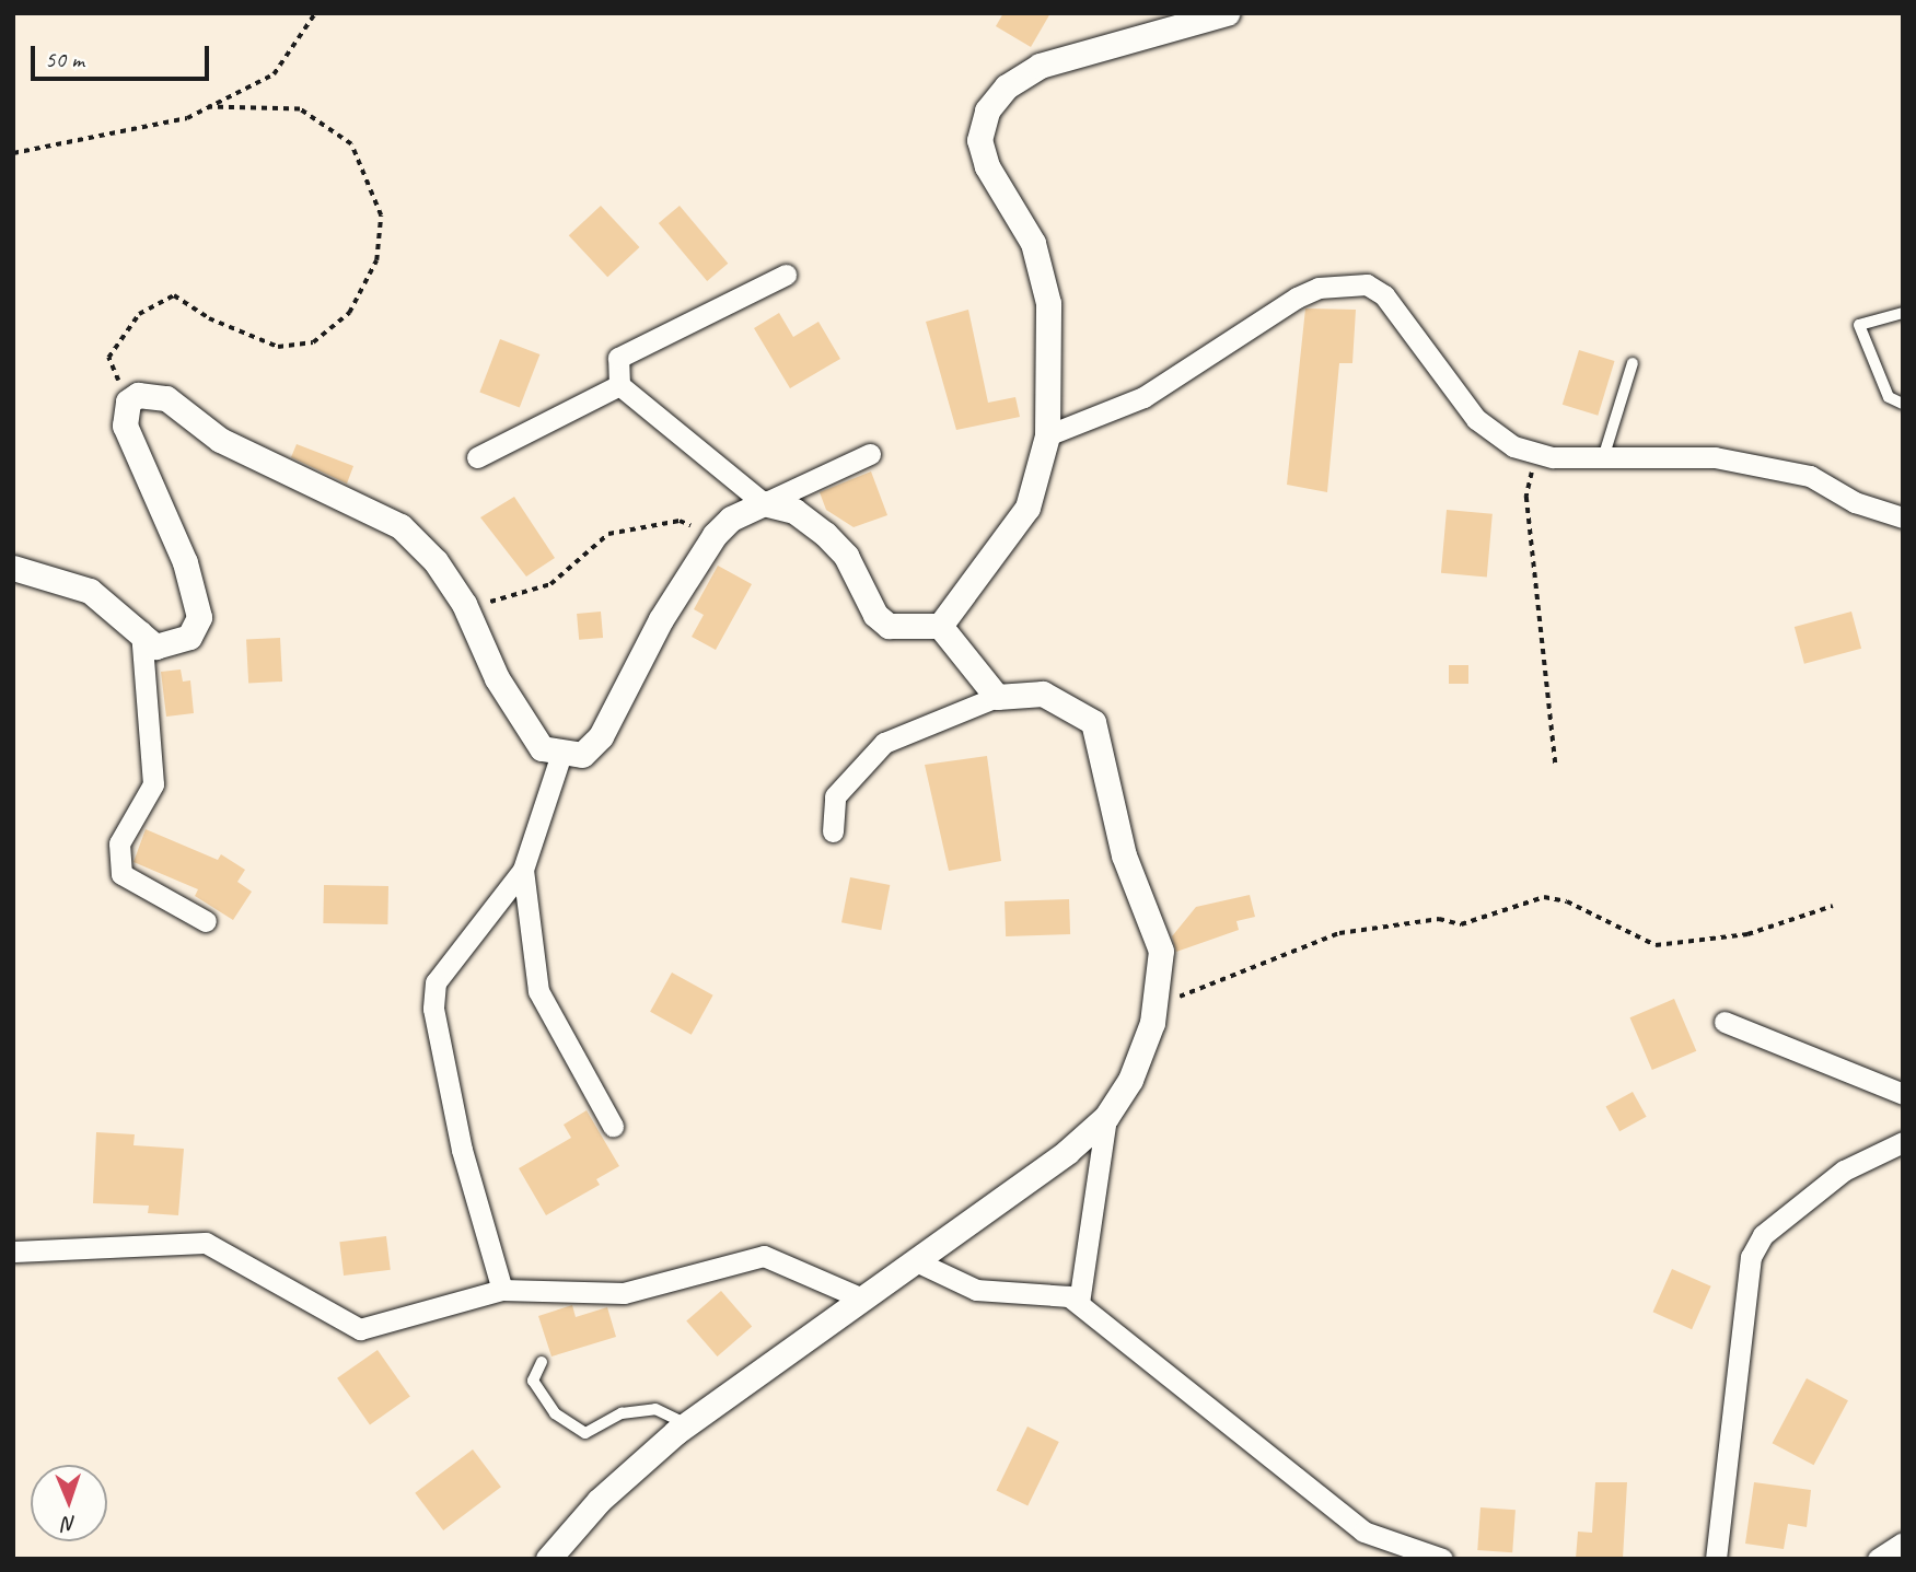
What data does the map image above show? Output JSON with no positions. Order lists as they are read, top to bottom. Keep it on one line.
{"scale_bar":"50 m","north":"bottom"}
